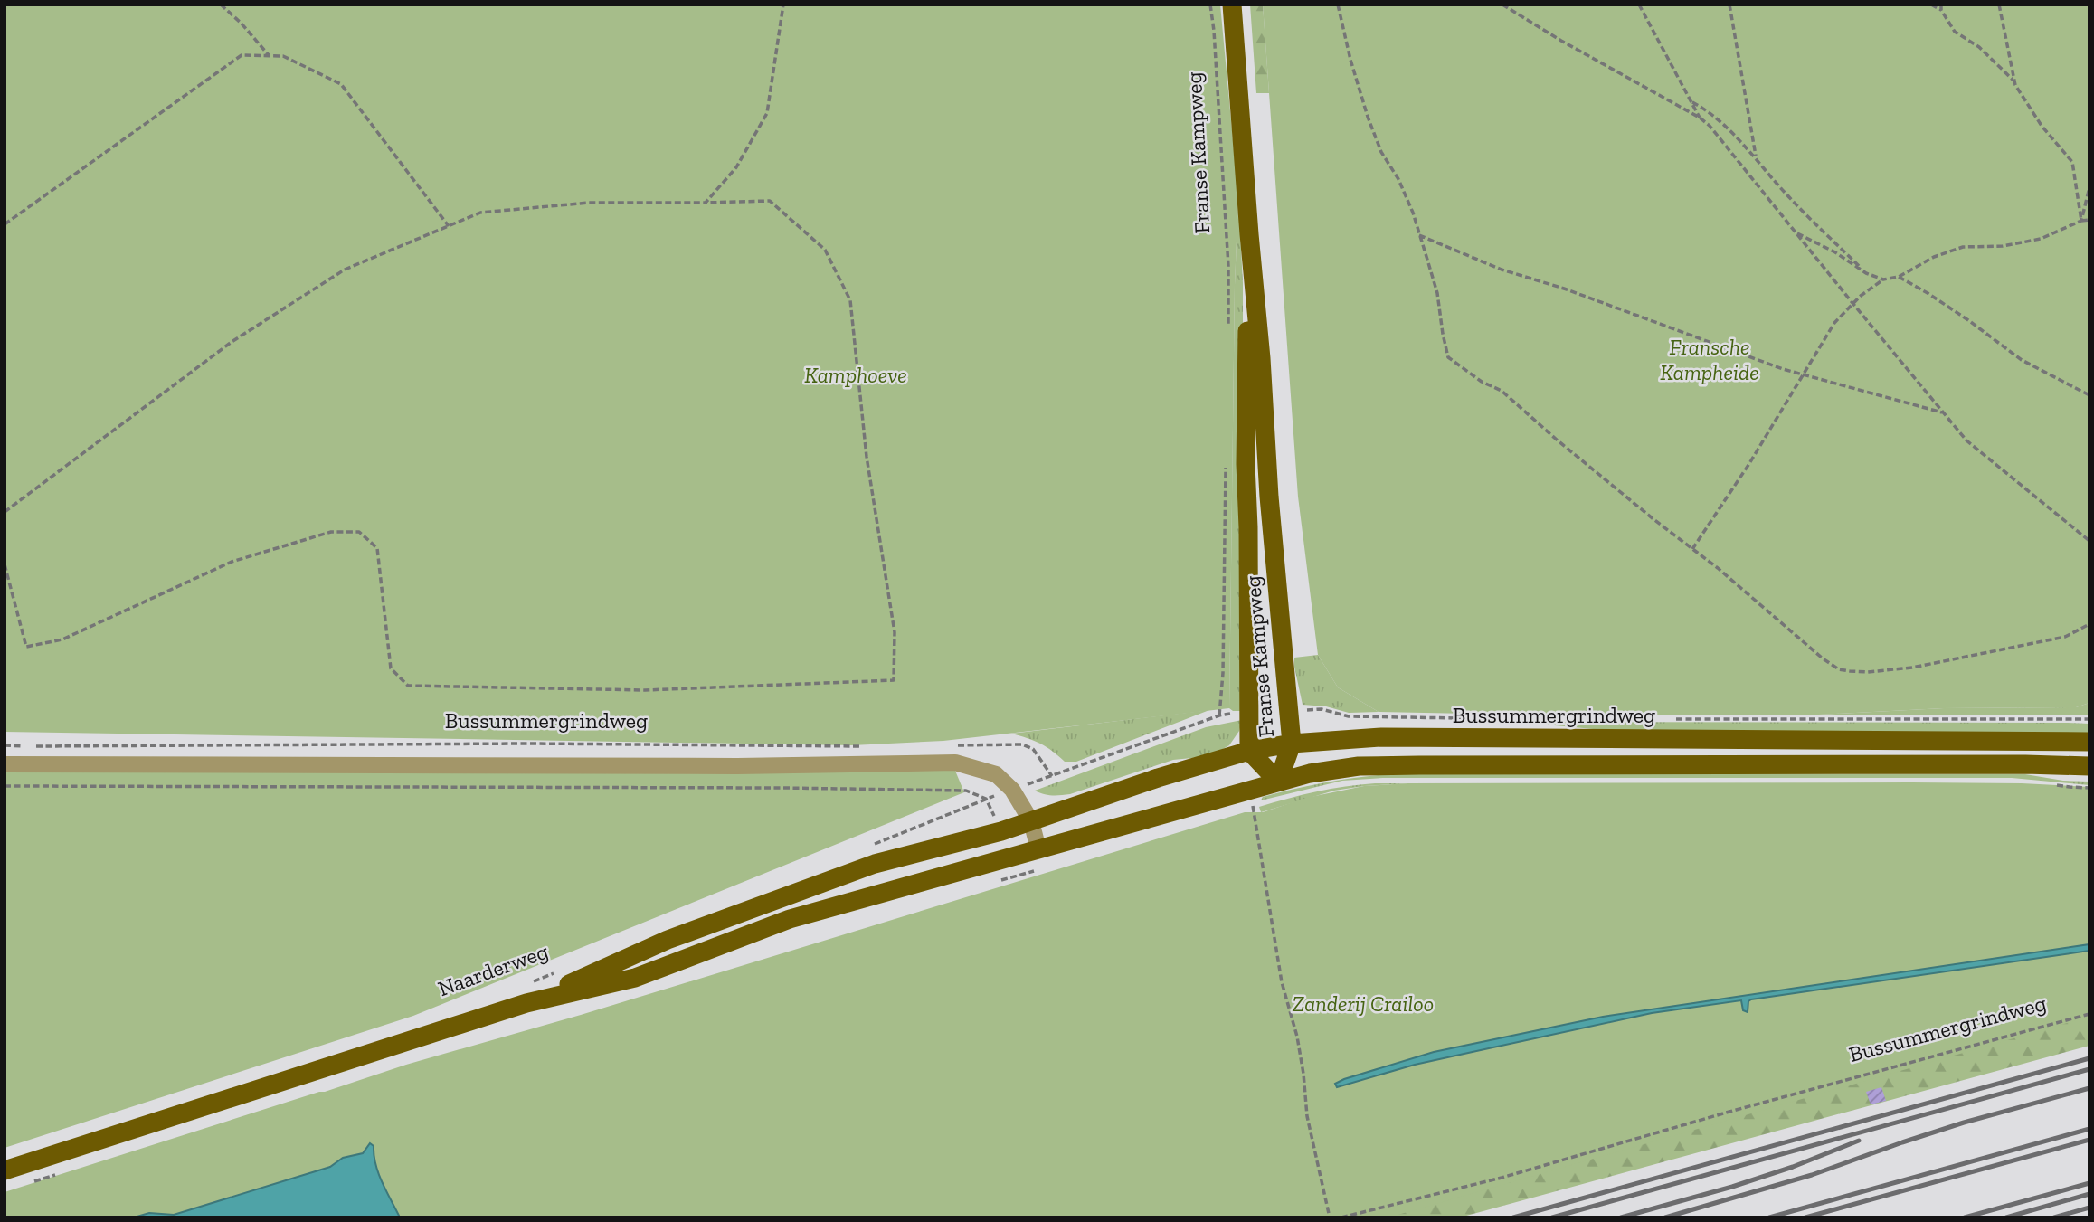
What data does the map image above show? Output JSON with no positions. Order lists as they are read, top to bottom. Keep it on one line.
{"streets":{"main road":["Franse Kampweg","Bussummergrindweg","Naarderweg"]},"crossings":[["Franse Kampweg","Bussummergrindweg"],["Bussummergrindweg","Naarderweg"]],"parks":["Fransche Kampheide","Kamphoeve","Zanderij Crailoo"]}
